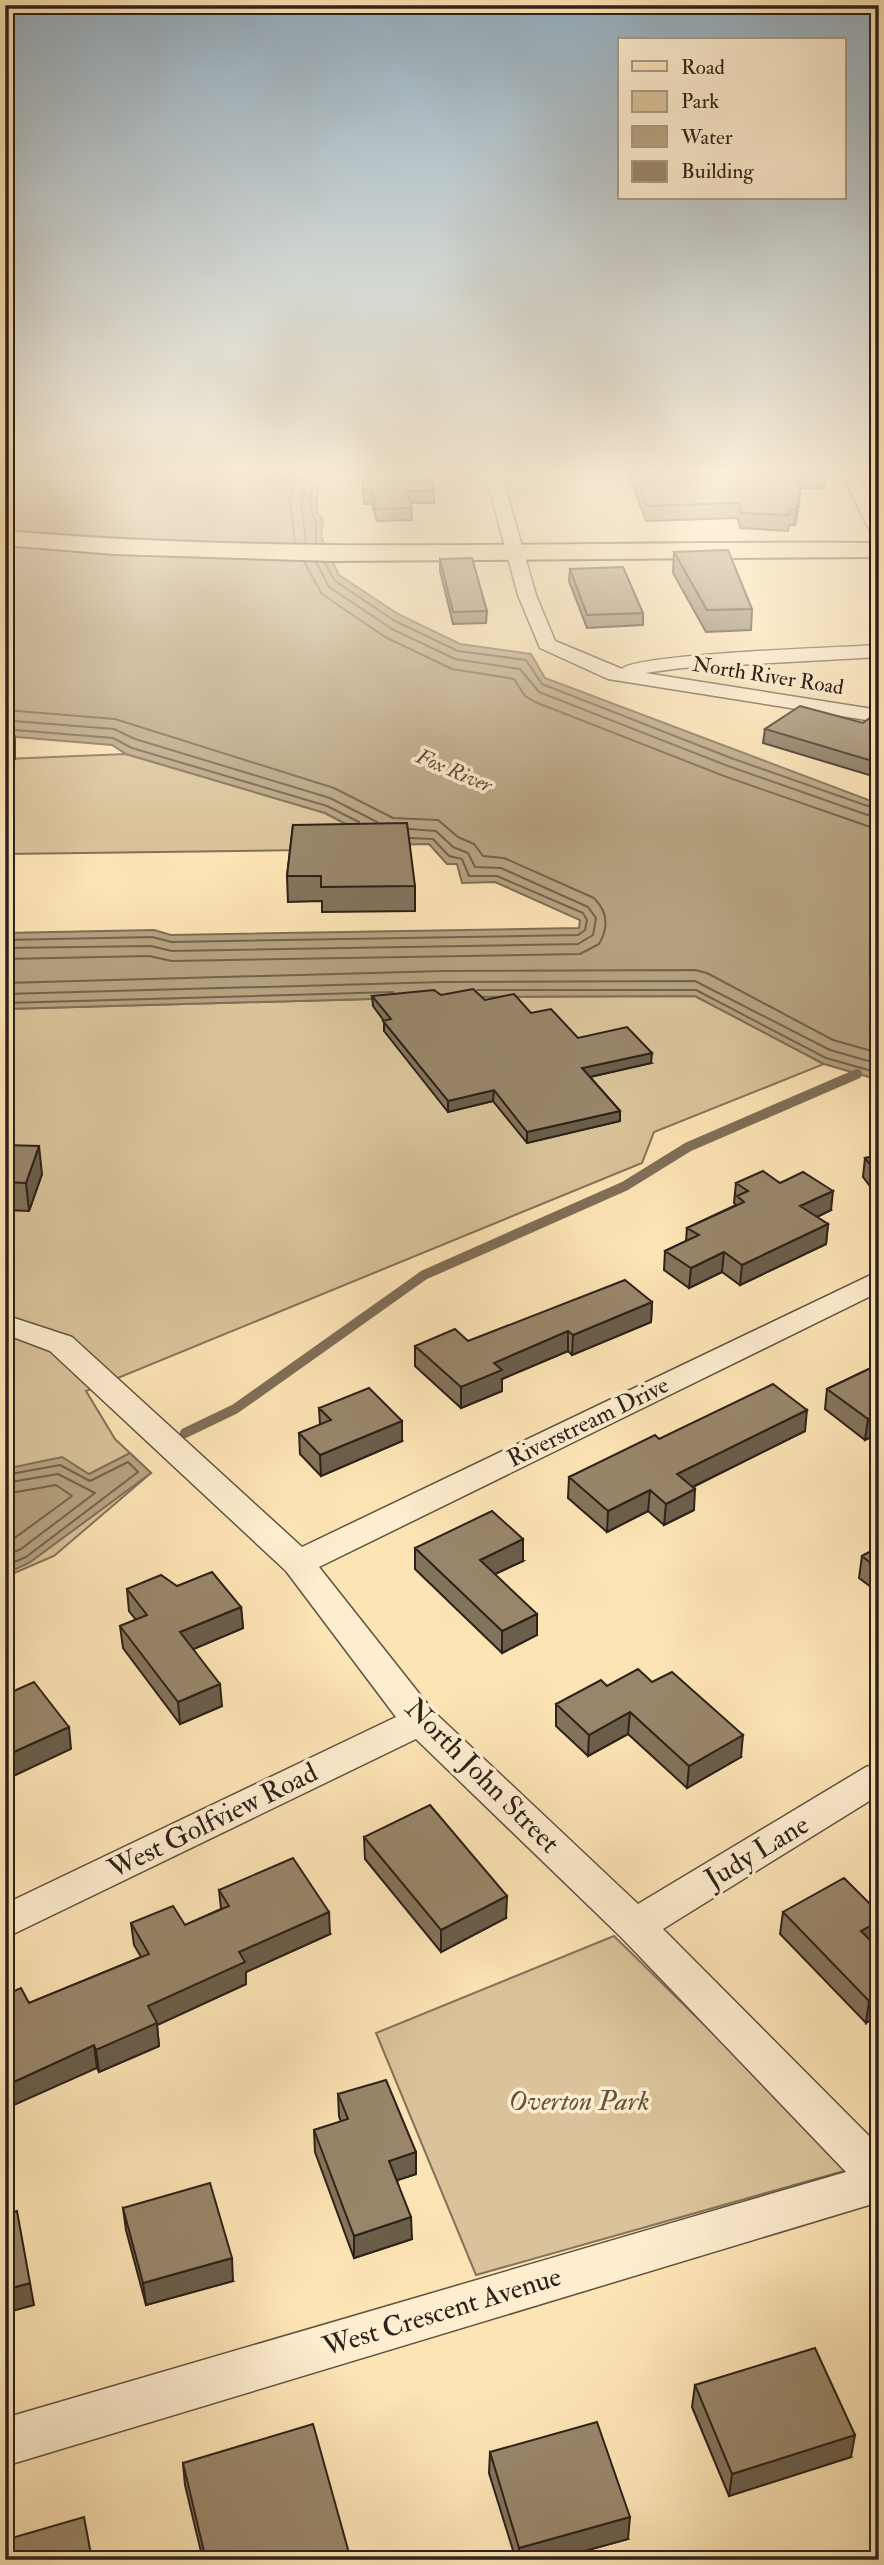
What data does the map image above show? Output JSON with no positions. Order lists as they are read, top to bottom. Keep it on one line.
{"streets":{"street":["North River Road","Riverstream Drive","North John Street","West Golfview Road","Judy Lane","West Crescent Avenue"]},"crossings":[["Riverstream Drive","North John Street"],["North John Street","West Golfview Road"],["North John Street","Judy Lane"]],"water":["Fox River"],"parks":["Overton Park"],"legend":["Road","Park","Water","Building"]}
